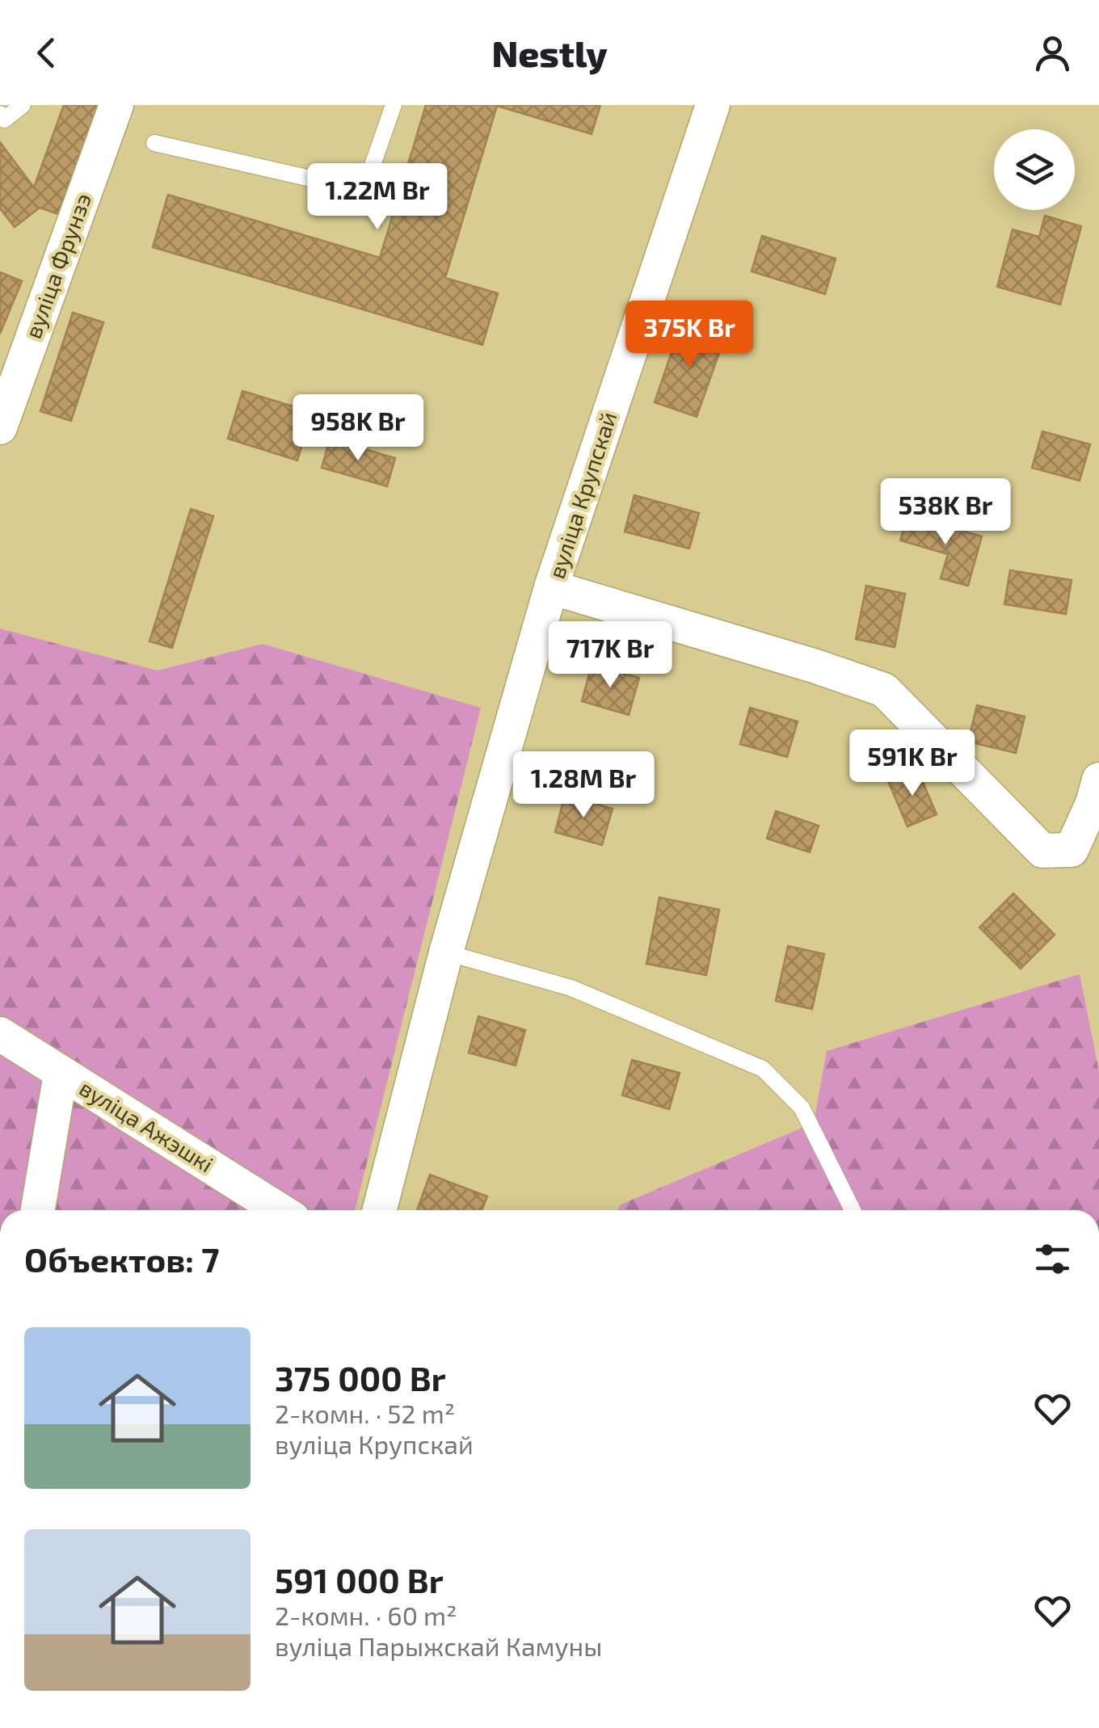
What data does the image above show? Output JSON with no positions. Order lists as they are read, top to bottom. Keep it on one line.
{"streets":{"street":["вуліца Фрунзэ","вуліца Крупскай","вуліца Ажэшкі"]},"page":{"header":"Nestly","price":["1.22M Br","375K Br","958K Br","538K Br","717K Br","591K Br","1.28M Br"],"heading":"Объектов: 7","list":[{"name":"375 000 Br","note":"2-комн. · 52 m² · вуліца Крупскай"},{"name":"591 000 Br","note":"2-комн. · 60 m² · вуліца Парыжскай Камуны"}]}}
